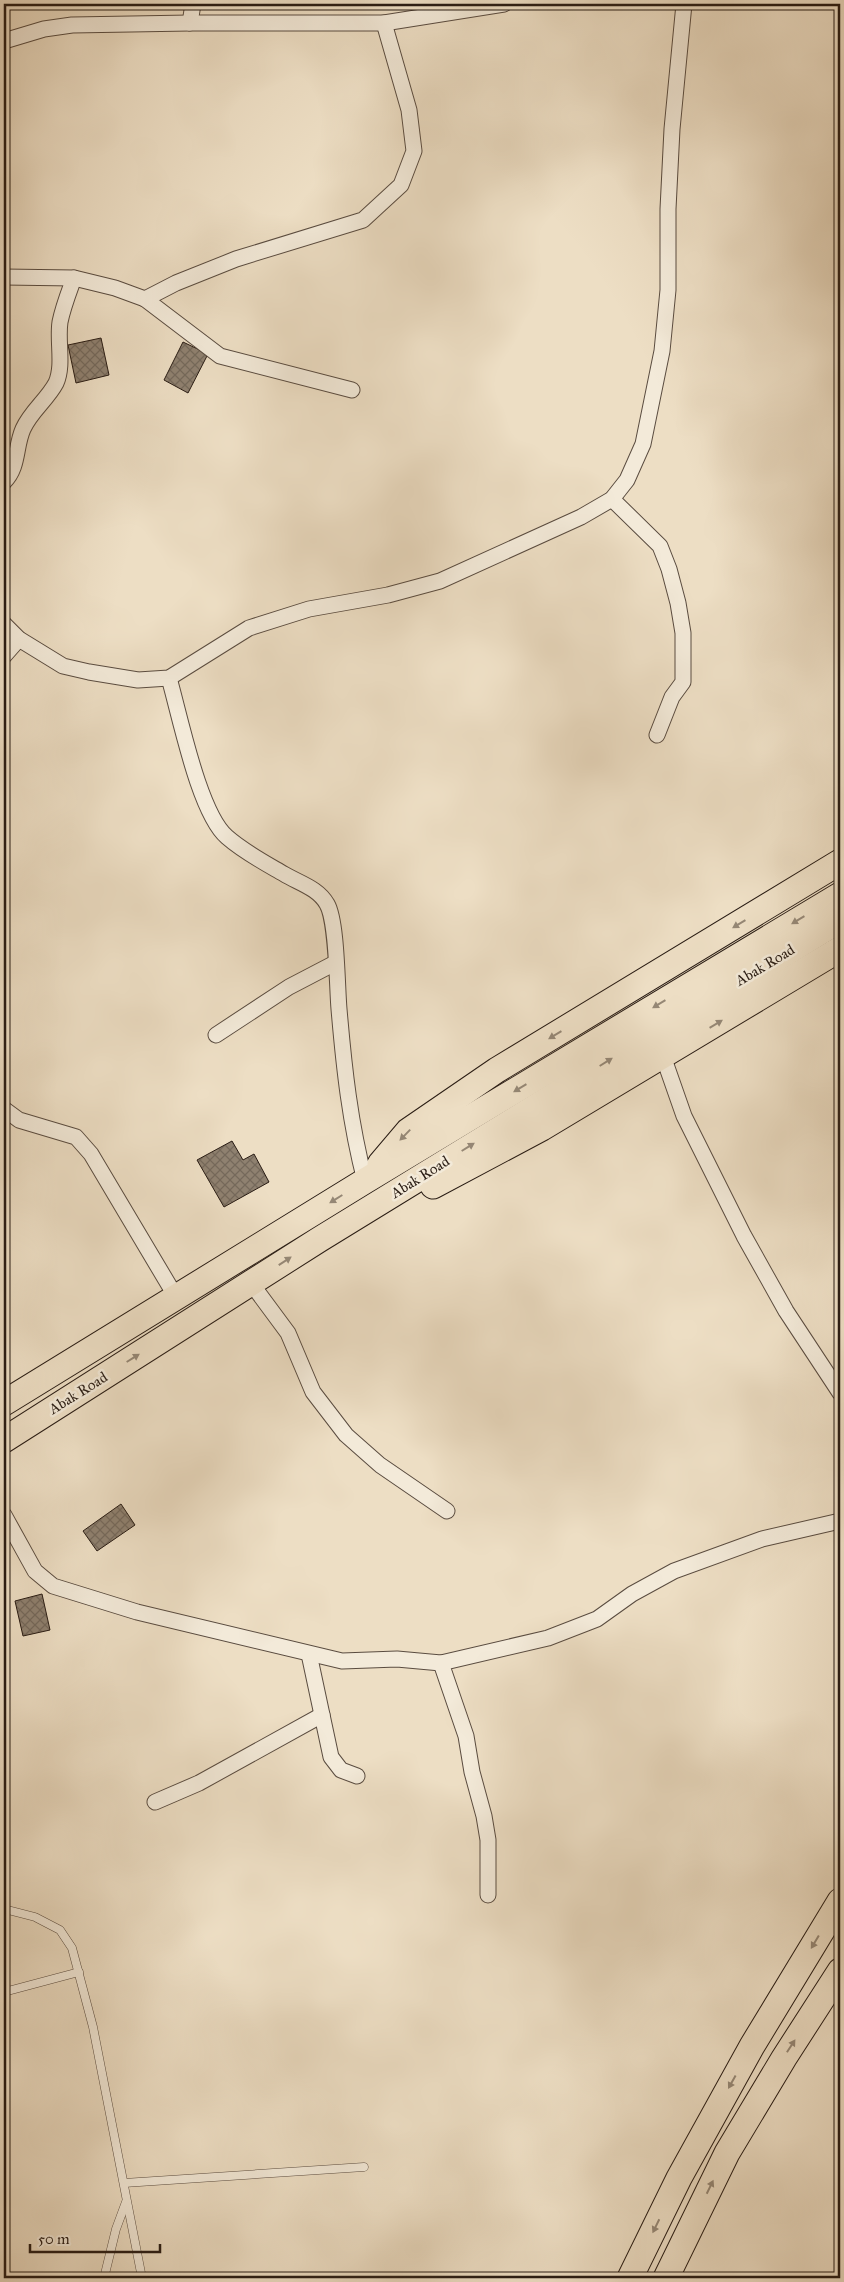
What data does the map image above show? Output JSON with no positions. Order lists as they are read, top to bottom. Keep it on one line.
{"streets":{"highway":["Abak Road"]},"scale_bar":"50 m"}
